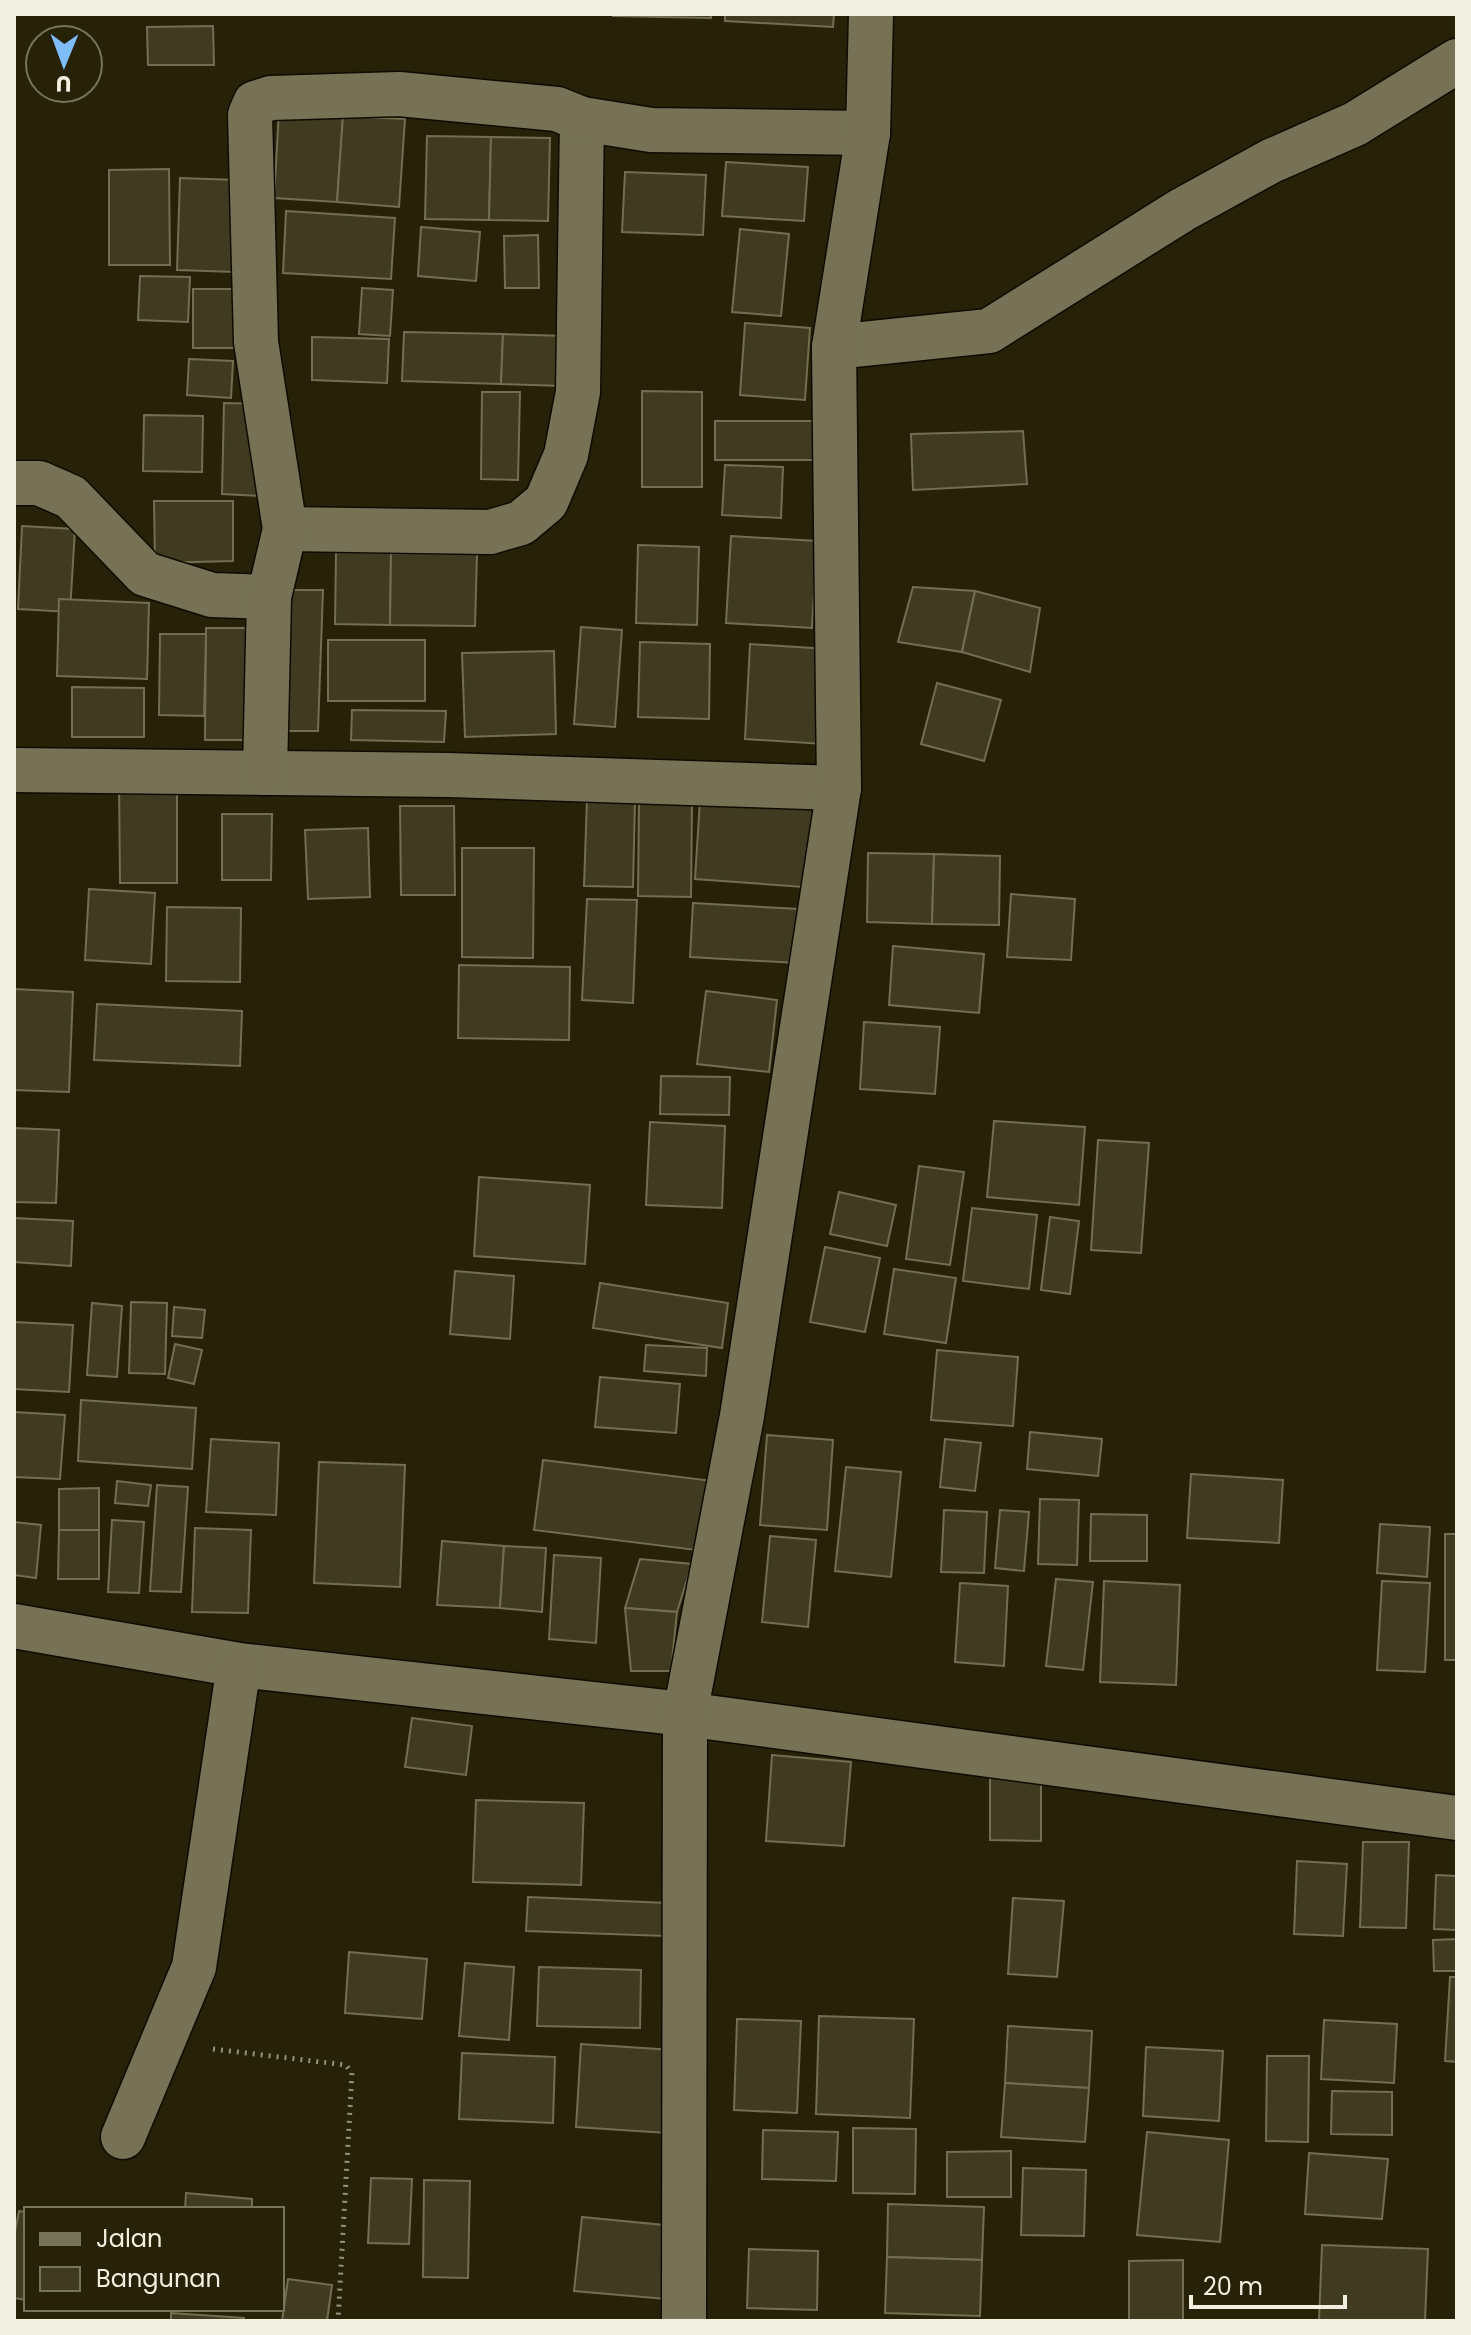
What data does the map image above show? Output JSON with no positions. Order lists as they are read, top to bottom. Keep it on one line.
{"legend":["Jalan","Bangunan"],"scale_bar":"20 m","north":"bottom"}
